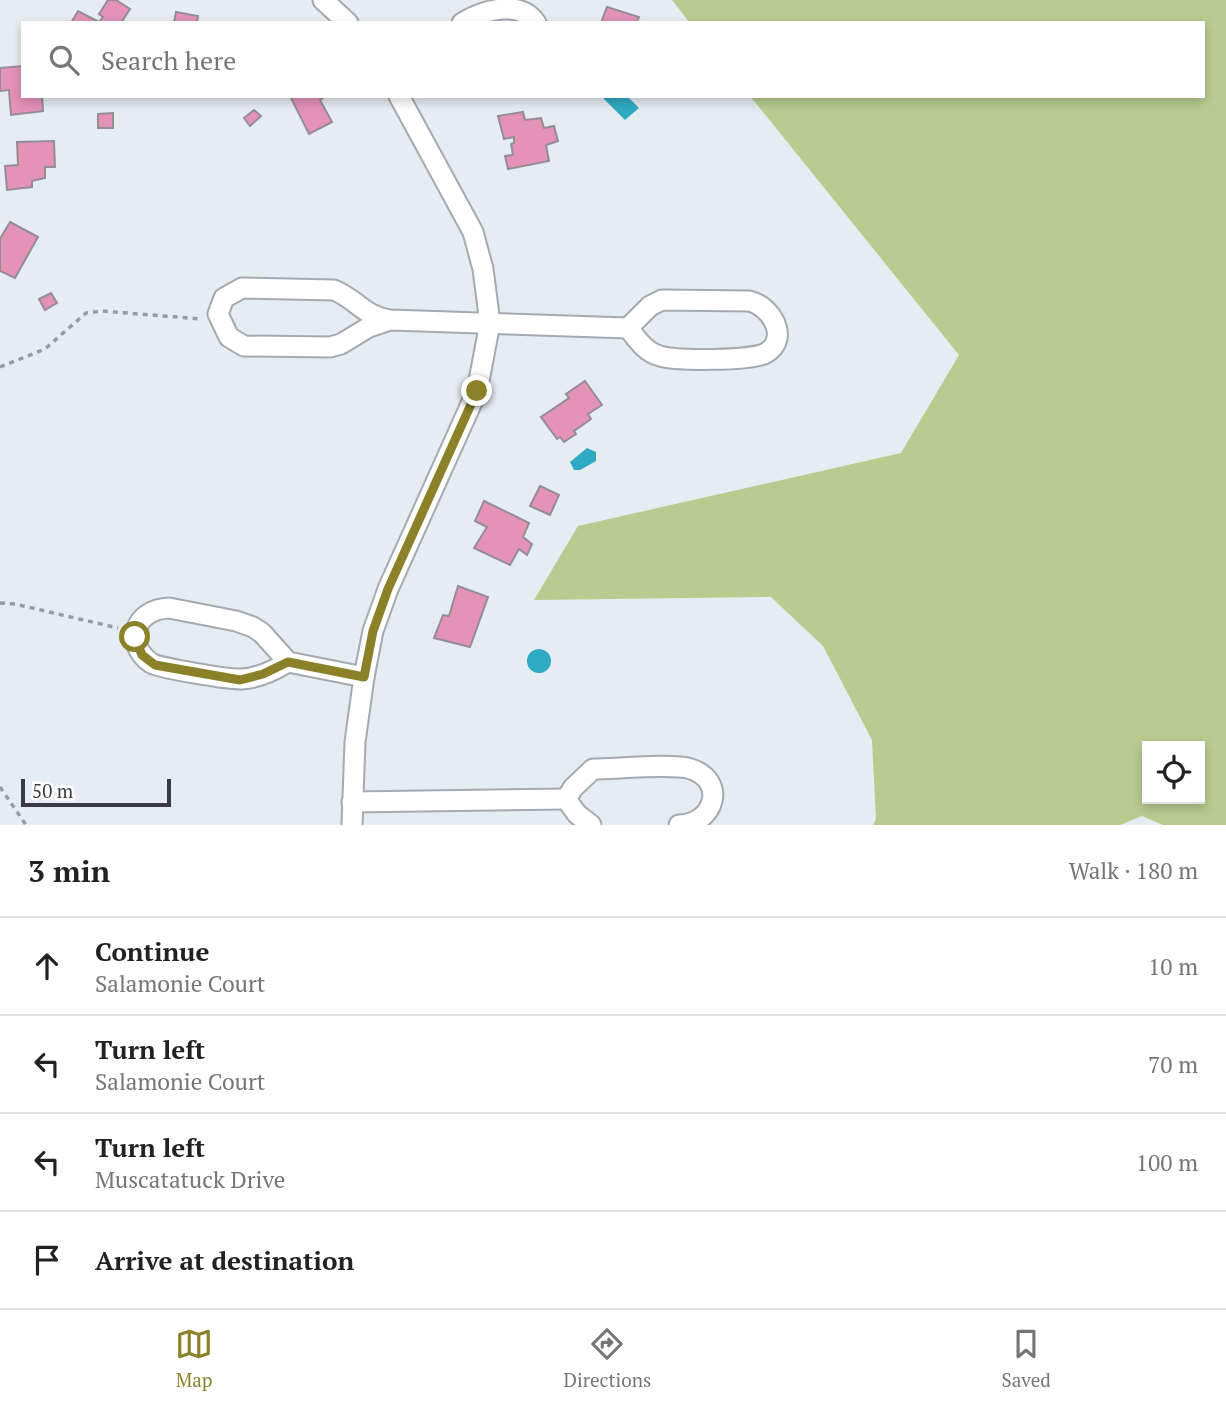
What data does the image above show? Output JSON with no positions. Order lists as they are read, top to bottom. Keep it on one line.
{"scale_bar":"50 m","page":{"search":"Search here","scale":"50 m","heading":["3 min","Walk · 180 m"],"list":[["Continue","Salamonie Court","10 m"],["Turn left","Salamonie Court","70 m"],["Turn left","Muscatatuck Drive","100 m"],"Arrive at destination"],"nav":["Map","Directions","Saved"]}}
